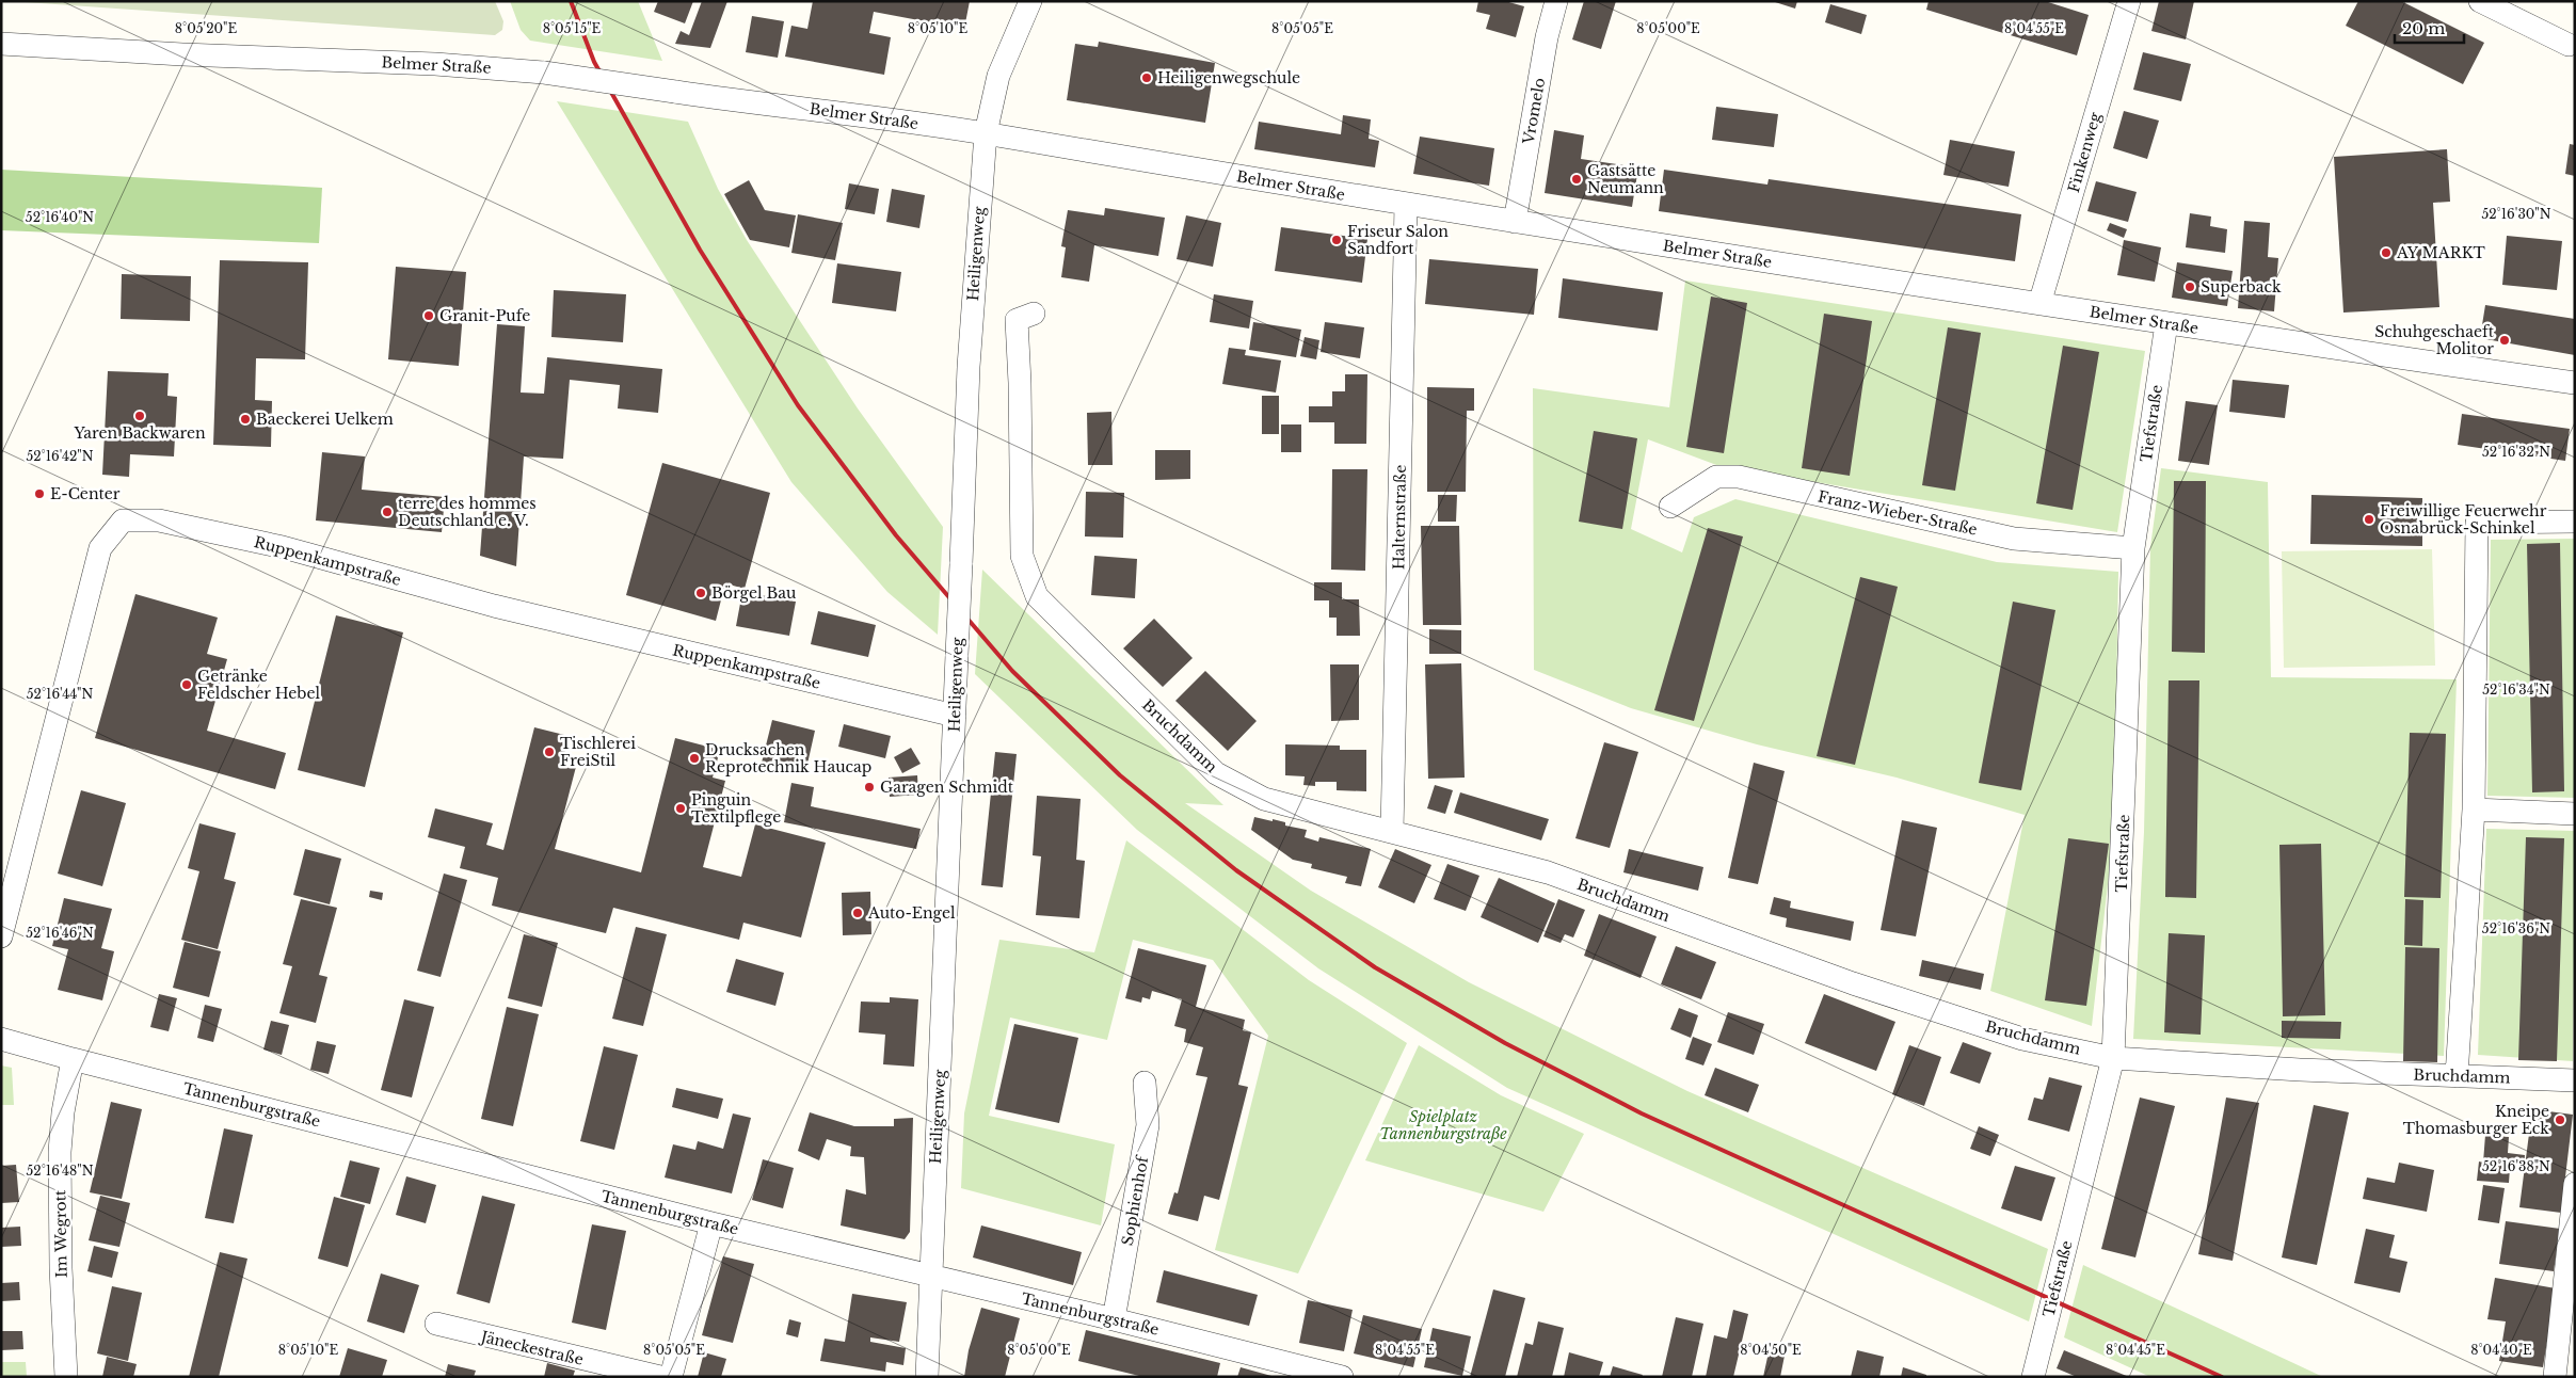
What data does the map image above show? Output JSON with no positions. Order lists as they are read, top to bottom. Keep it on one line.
{"streets":{"street":["Belmer Straße","Vromelo","Finkenweg","Heiligenweg","Tiefstraße","Franz-Wieber-Straße","Halternstraße","Ruppenkampstraße","Bruchdamm","Tannenburgstraße","Sophienhof","Im Wegrott","Jäneckestraße"]},"crossings":[["Belmer Straße","Vromelo"],["Belmer Straße","Finkenweg"],["Belmer Straße","Heiligenweg"],["Belmer Straße","Tiefstraße"],["Belmer Straße","Halternstraße"],["Heiligenweg","Ruppenkampstraße"],["Heiligenweg","Tannenburgstraße"],["Tiefstraße","Franz-Wieber-Straße"],["Tiefstraße","Bruchdamm"],["Halternstraße","Bruchdamm"],["Tannenburgstraße","Sophienhof"],["Tannenburgstraße","Im Wegrott"]],"parks":["Spielplatz Tannenburgstraße"],"places":["Heiligenwegschule","Gastsätte Neumann","Friseur Salon Sandfort","AY MARKT","Superback","Granit-Pufe","Schuhgeschaeft Molitor","Yaren Backwaren","Baeckerei Uelkem","E-Center","terre des hommes Deutschland e. V.","Freiwillige Feuerwehr Osnabrück-Schinkel","Börgel Bau","Getränke Feldscher Hebel","Tischlerei FreiStil","Drucksachen Reprotechnik Haucap","Garagen Schmidt","Pinguin Textilpflege","Auto-Engel","Kneipe Thomasburger Eck"],"scale_bar":"20 m","coordinates":["8°05'15\"E","8°05'10\"E","8°05'05\"E","8°05'00\"E","8°04'55\"E","8°05'20\"E","52°16'30\"N","52°16'40\"N","52°16'32\"N","52°16'42\"N","52°16'34\"N","52°16'44\"N","52°16'36\"N","52°16'46\"N","52°16'38\"N","52°16'48\"N","8°04'50\"E","8°04'45\"E","8°04'40\"E"]}
